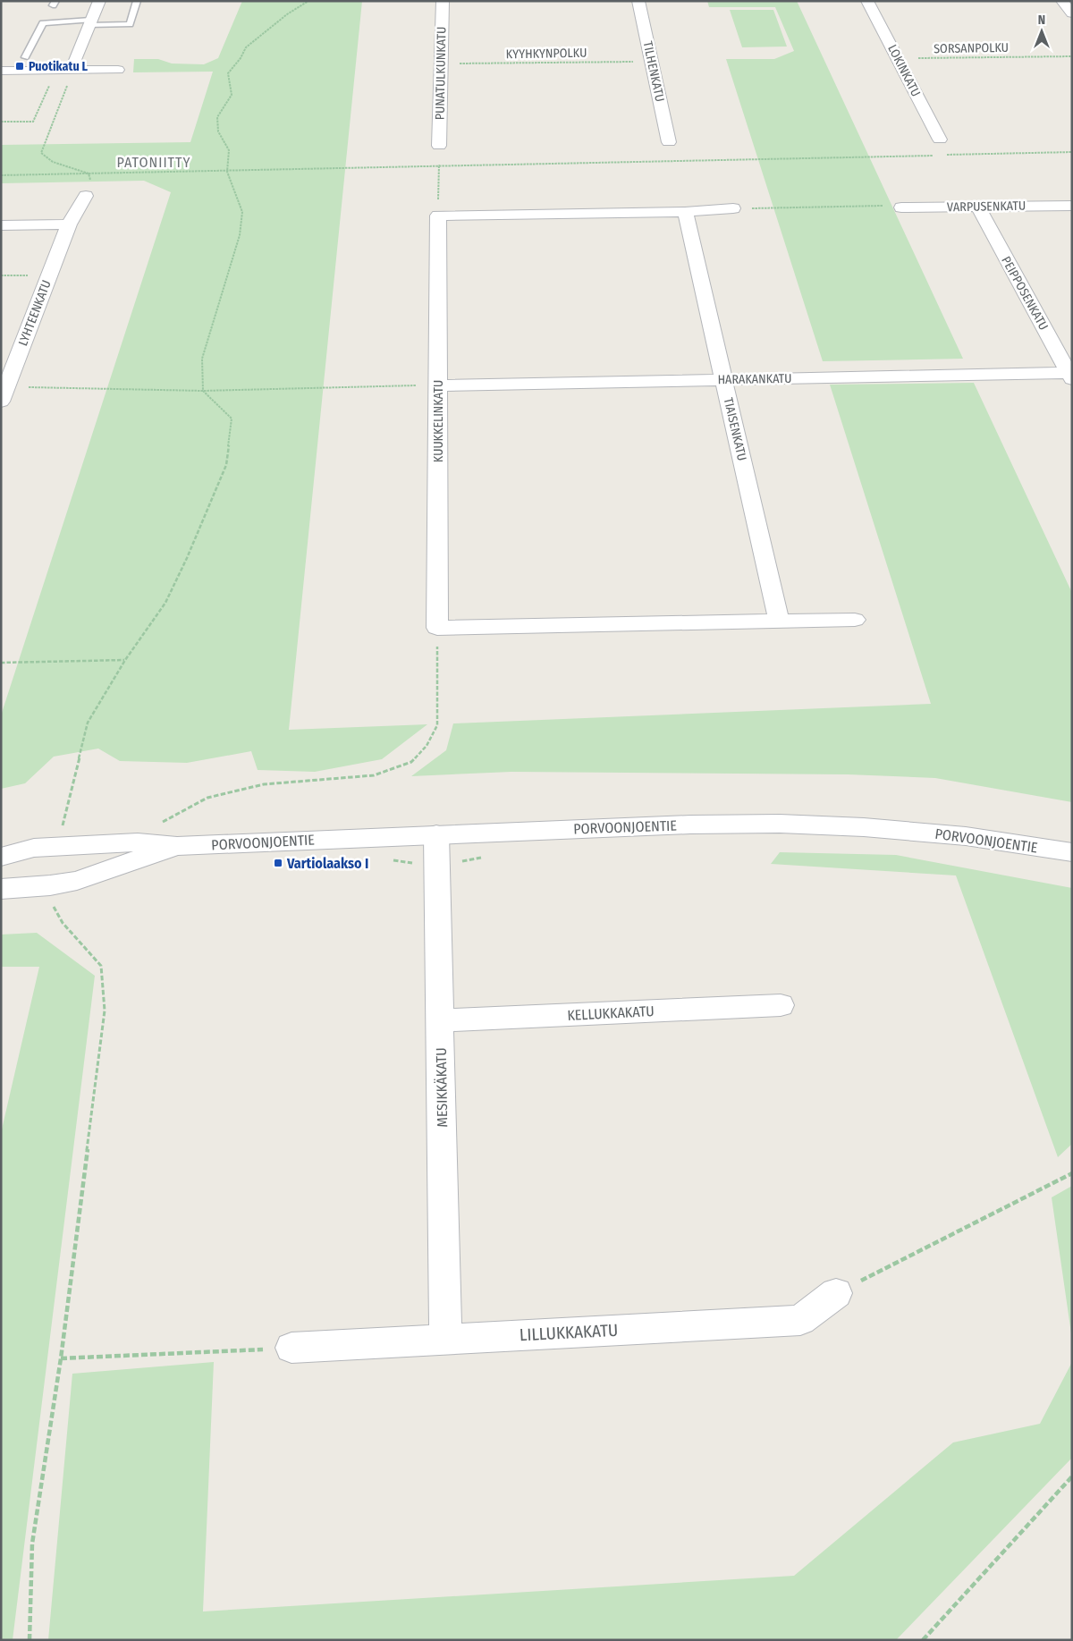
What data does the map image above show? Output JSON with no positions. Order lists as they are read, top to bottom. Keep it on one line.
{"streets":{"street":["LOKINKATU","TILHENKATU","PUNATULKUNKATU","VARPUSENKATU","PEIPPOSENKATU","LYHTEENKATU","HARAKANKATU","KUUKKELINKATU","TIAISENKATU","PORVOONJOENTIE","KELLUKKAKATU","MESIKKÄKATU","LILLUKKAKATU"],"path":["SORSANPOLKU","KYYHKYNPOLKU"]},"crossings":[["SORSANPOLKU","LOKINKATU"],["KYYHKYNPOLKU","TILHENKATU"],["KYYHKYNPOLKU","PUNATULKUNKATU"],["VARPUSENKATU","PEIPPOSENKATU"],["PEIPPOSENKATU","HARAKANKATU"],["HARAKANKATU","KUUKKELINKATU"],["HARAKANKATU","TIAISENKATU"],["PORVOONJOENTIE","MESIKKÄKATU"],["KELLUKKAKATU","MESIKKÄKATU"],["MESIKKÄKATU","LILLUKKAKATU"]],"districts":["PATONIITTY"],"places":{"transit":["Puotikatu L","Vartiolaakso I"]},"north":"top"}
